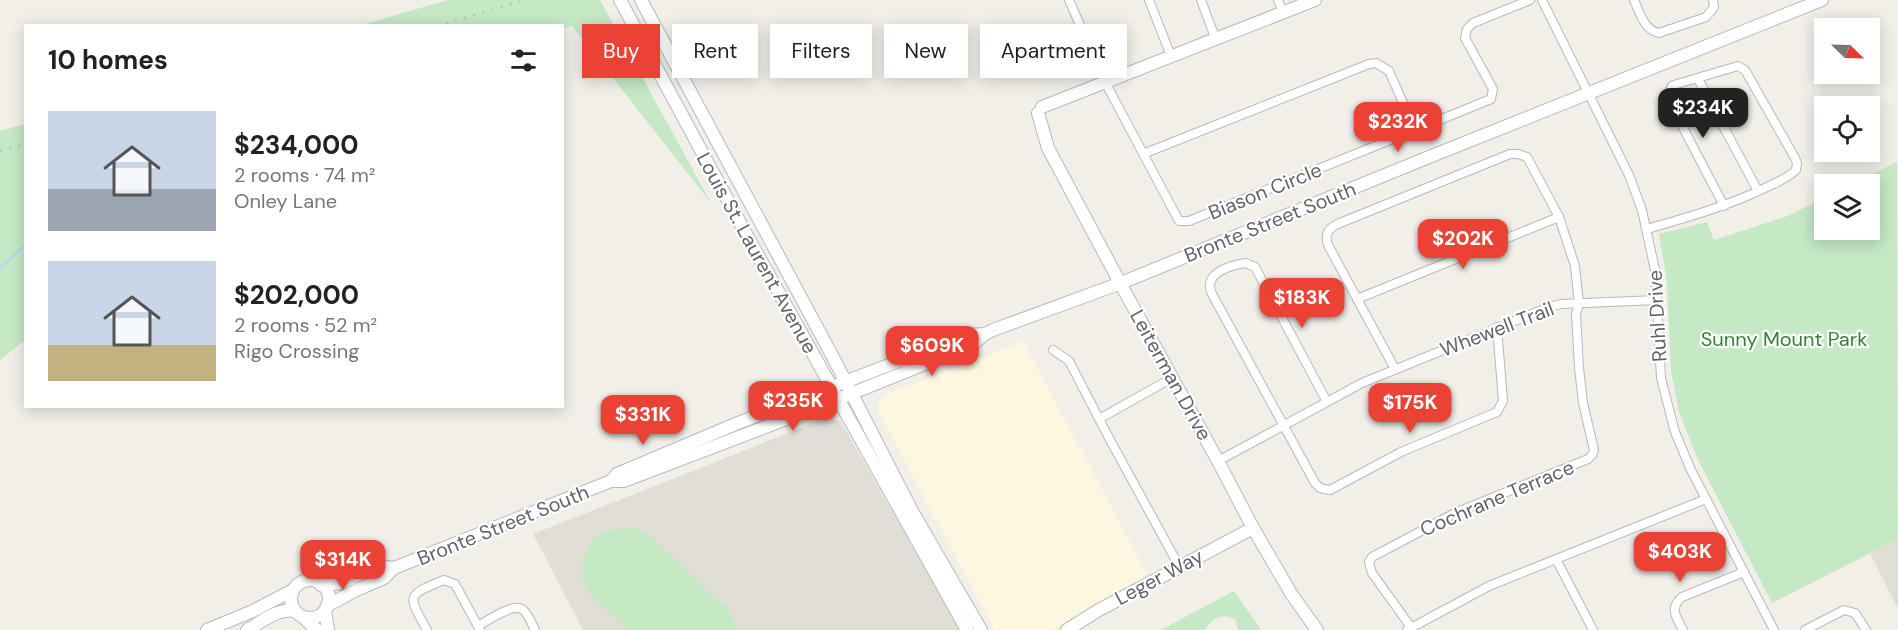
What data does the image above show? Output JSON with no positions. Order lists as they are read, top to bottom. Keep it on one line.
{"streets":{"main road":["Bronte Street South","Louis St. Laurent Avenue","Leiterman Drive","Leger Way"],"street":["Biason Circle","Ruhl Drive","Whewell Trail","Cochrane Terrace"]},"crossings":[["Biason Circle","Leiterman Drive"],["Bronte Street South","Louis St. Laurent Avenue"],["Bronte Street South","Ruhl Drive"],["Bronte Street South","Leiterman Drive"],["Ruhl Drive","Whewell Trail"],["Whewell Trail","Leiterman Drive"],["Whewell Trail","Cochrane Terrace"],["Leiterman Drive","Leger Way"]],"parks":["Sunny Mount Park"],"north":"bottom right","page":{"chip":["Buy","Rent","Filters","New","Apartment"],"heading":"10 homes","price":["$234K","$232K","$202K","$183K","$609K","$235K","$175K","$331K","$403K","$314K"],"list":[{"name":"$234,000","note":"2 rooms · 74 m² · Onley Lane"},{"name":"$202,000","note":"2 rooms · 52 m² · Rigo Crossing"}]}}
